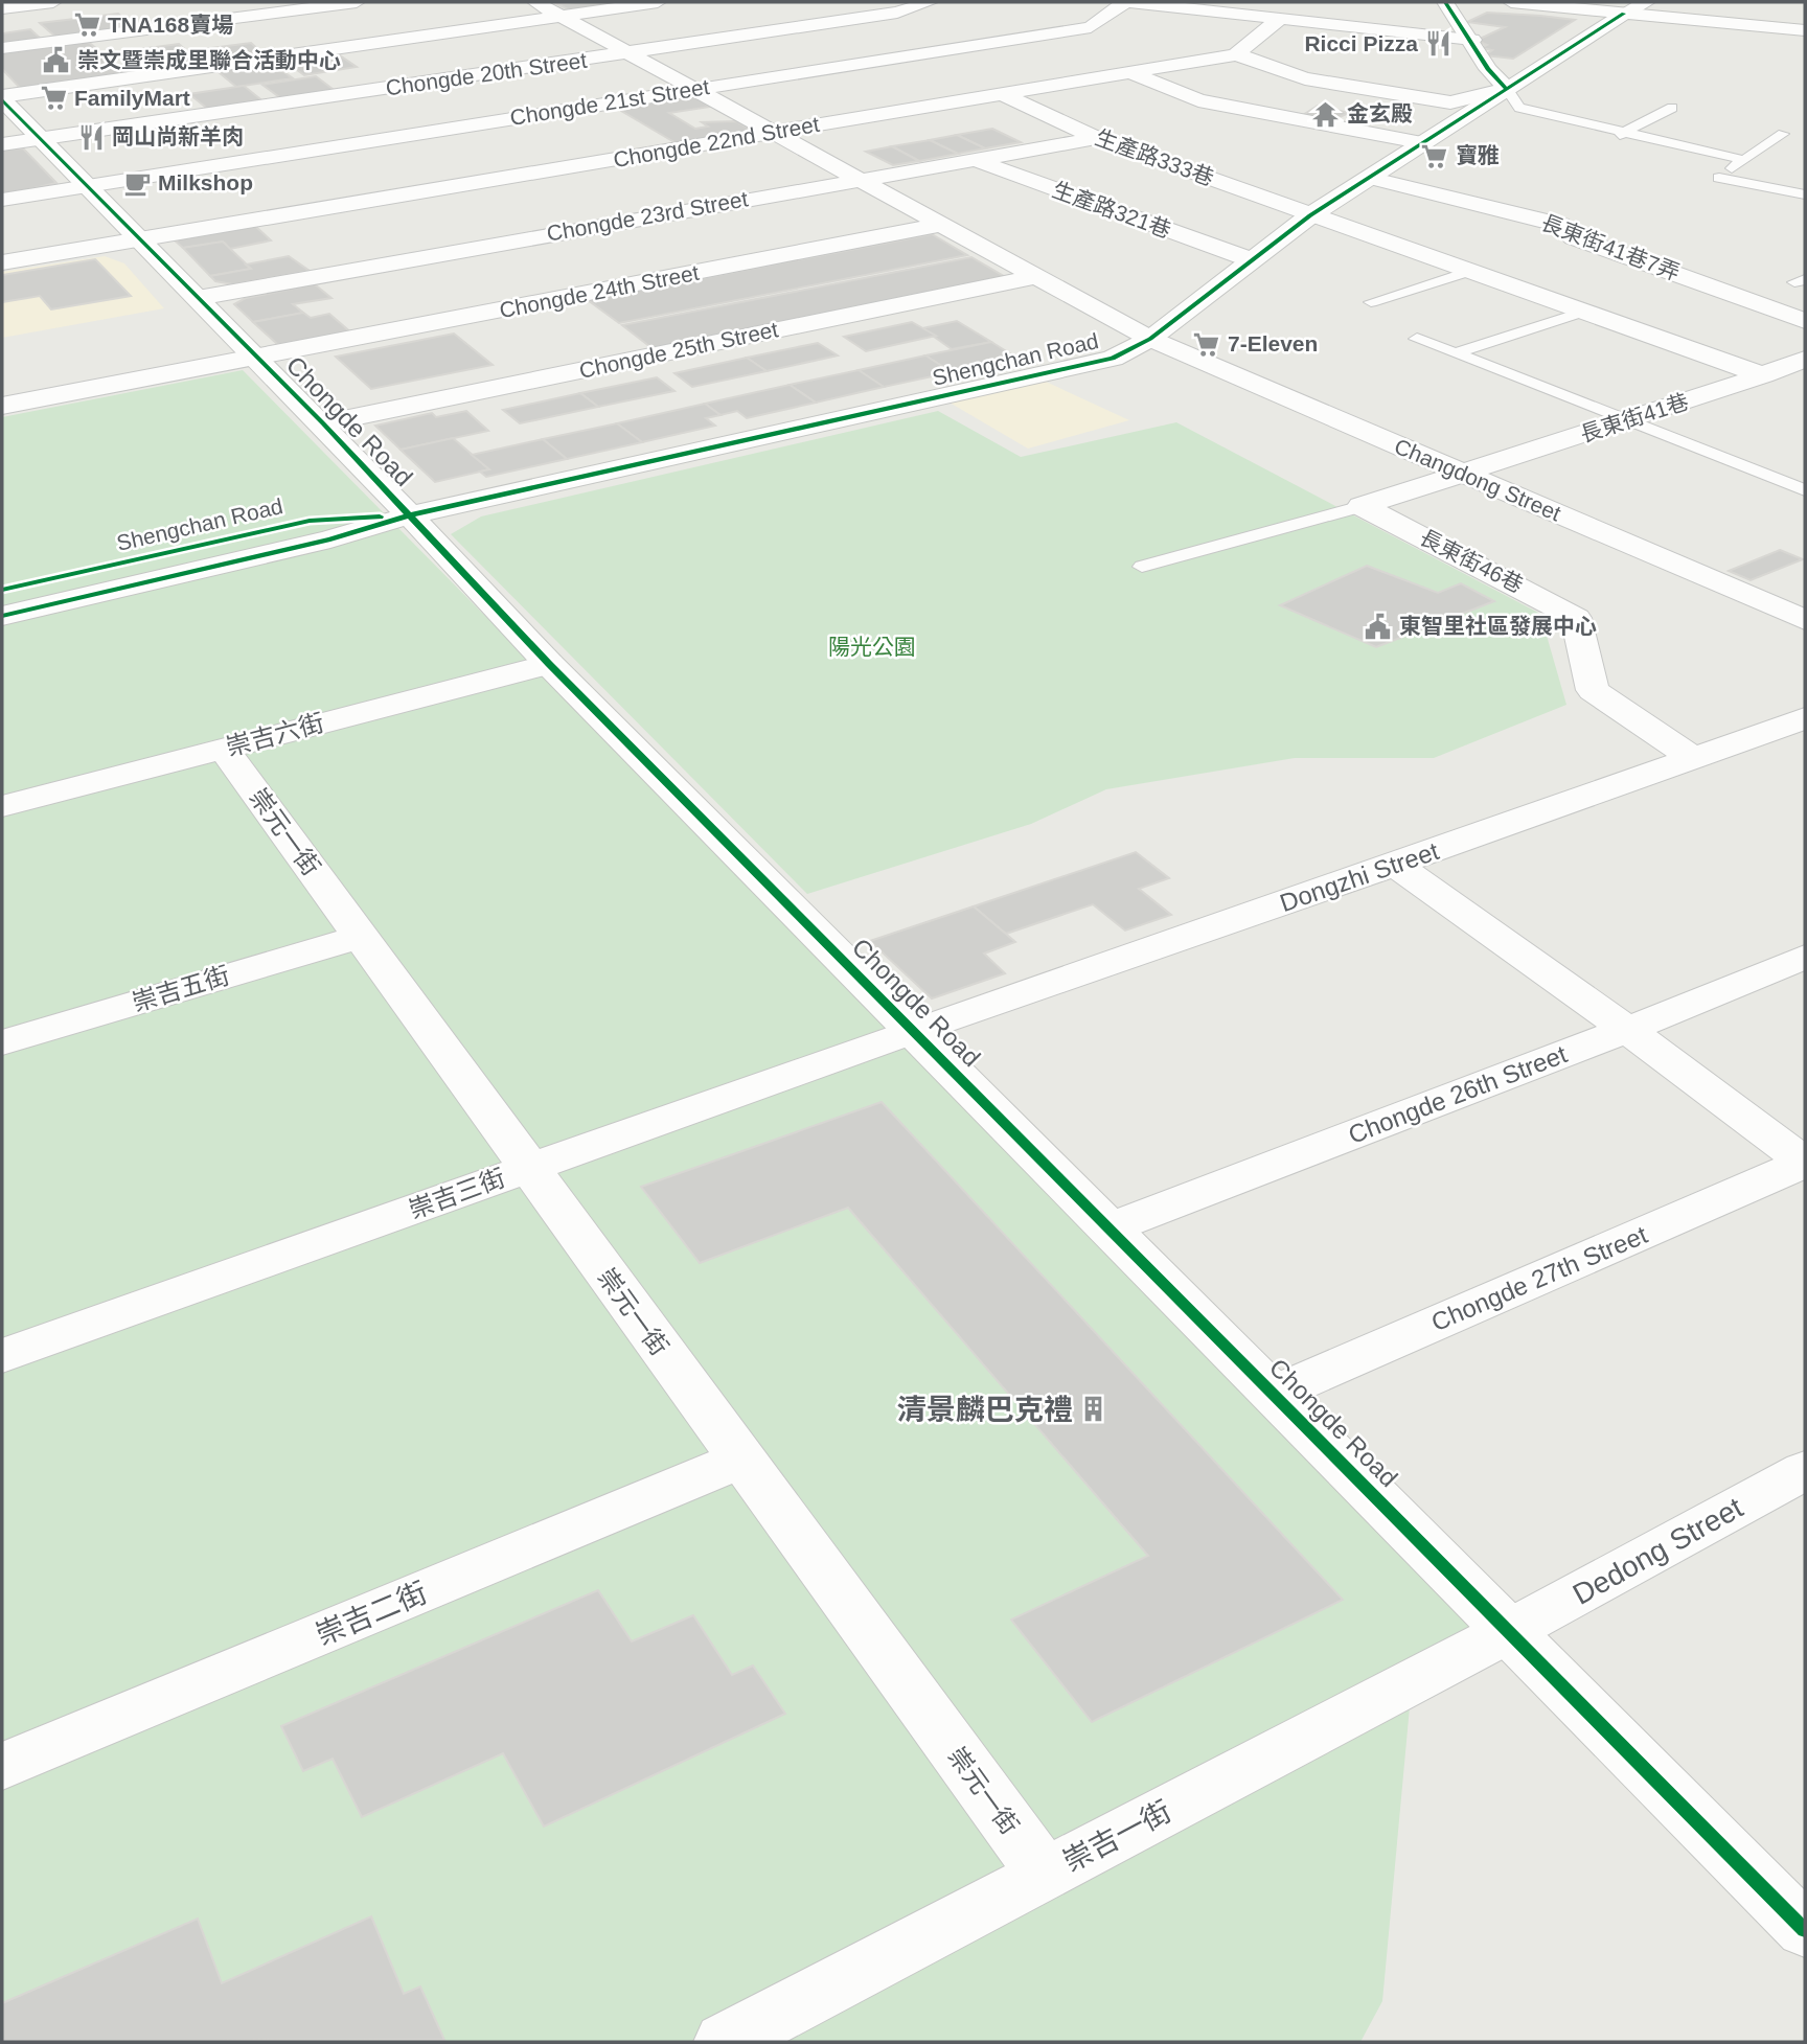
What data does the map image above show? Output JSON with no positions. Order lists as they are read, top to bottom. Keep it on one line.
{"streets":{"street":["Chongde 20th Street","Chongde 21st Street","Chongde 22nd Street","生產路333巷","生產路321巷","Chongde 23rd Street","長東街41巷7弄","Chongde 24th Street","Chongde 25th Street","Shengchan Road","長東街41巷","Chongde Road","Changdong Street","長東街46巷","崇吉六街","崇元一街","Dongzhi Street","崇吉五街","Chongde 26th Street","崇吉三街","Chongde 27th Street","Dedong Street","崇吉二街","崇吉一街"]},"crossings":[["Chongde 20th Street","Chongde Road"],["Chongde 20th Street","Changdong Street"],["Chongde 21st Street","Chongde Road"],["Chongde 21st Street","Changdong Street"],["Chongde 22nd Street","生產路333巷"],["Chongde 22nd Street","Chongde Road"],["Chongde 22nd Street","Changdong Street"],["生產路333巷","Chongde 23rd Street"],["生產路333巷","Shengchan Road"],["生產路333巷","長東街41巷"],["生產路321巷","Chongde 23rd Street"],["生產路321巷","Shengchan Road"],["Chongde 23rd Street","Chongde Road"],["Chongde 23rd Street","Changdong Street"],["長東街41巷7弄","Shengchan Road"],["Chongde 24th Street","Chongde Road"],["Chongde 24th Street","Changdong Street"],["Chongde 25th Street","Chongde Road"],["Chongde 25th Street","Changdong Street"],["Shengchan Road","Chongde Road"],["Shengchan Road","Changdong Street"],["長東街41巷","Changdong Street"],["長東街41巷","長東街46巷"],["Chongde Road","崇吉六街"],["Chongde Road","Dongzhi Street"],["Chongde Road","Chongde 26th Street"],["Chongde Road","崇吉三街"],["Chongde Road","Chongde 27th Street"],["Chongde Road","Dedong Street"],["Chongde Road","崇吉一街"],["Changdong Street","長東街46巷"],["長東街46巷","Dongzhi Street"],["崇吉六街","崇元一街"],["崇元一街","崇吉五街"],["崇元一街","崇吉三街"],["崇元一街","崇吉二街"],["崇元一街","崇吉一街"],["Dongzhi Street","崇吉三街"],["Dedong Street","崇吉一街"]],"parks":["陽光公園"],"places":{"supermarket":["TNA168賣場","FamilyMart","寶雅","7-Eleven"],"restaurant":["Ricci Pizza","岡山尚新羊肉"],"public building":["崇文暨崇成里聯合活動中心","東智里社區發展中心"],"temple":["金玄殿"],"cafe":["Milkshop"],"building":["清景麟巴克禮"]}}
